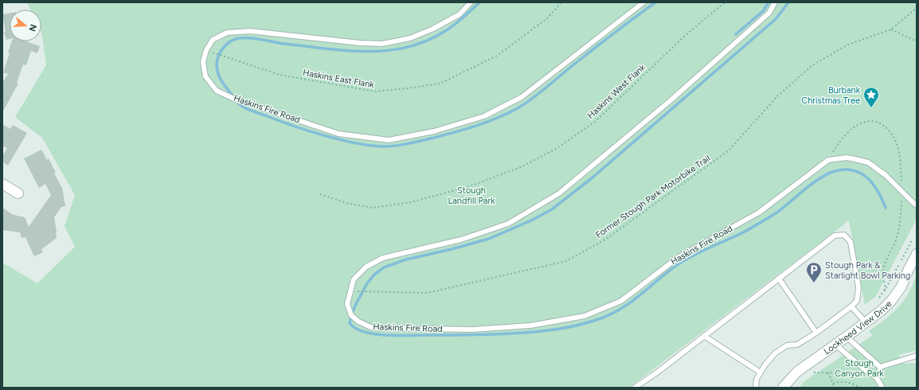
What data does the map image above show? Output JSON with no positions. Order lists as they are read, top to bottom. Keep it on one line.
{"streets":{"street":["Lockheed View Drive"],"lane":["Haskins Fire Road"],"path":["Haskins East Flank","Haskins West Flank","Former Stough Park Motorbike Trail"]},"crossings":[["Haskins East Flank","Haskins Fire Road"],["Haskins Fire Road","Former Stough Park Motorbike Trail"]],"parks":["Stough Landfill Park","Stough Canyon Park"],"places":{"place":["Burbank Christmas Tree"],"parking":["Stough Park & Starlight Bowl Parking"]},"north":"right"}
